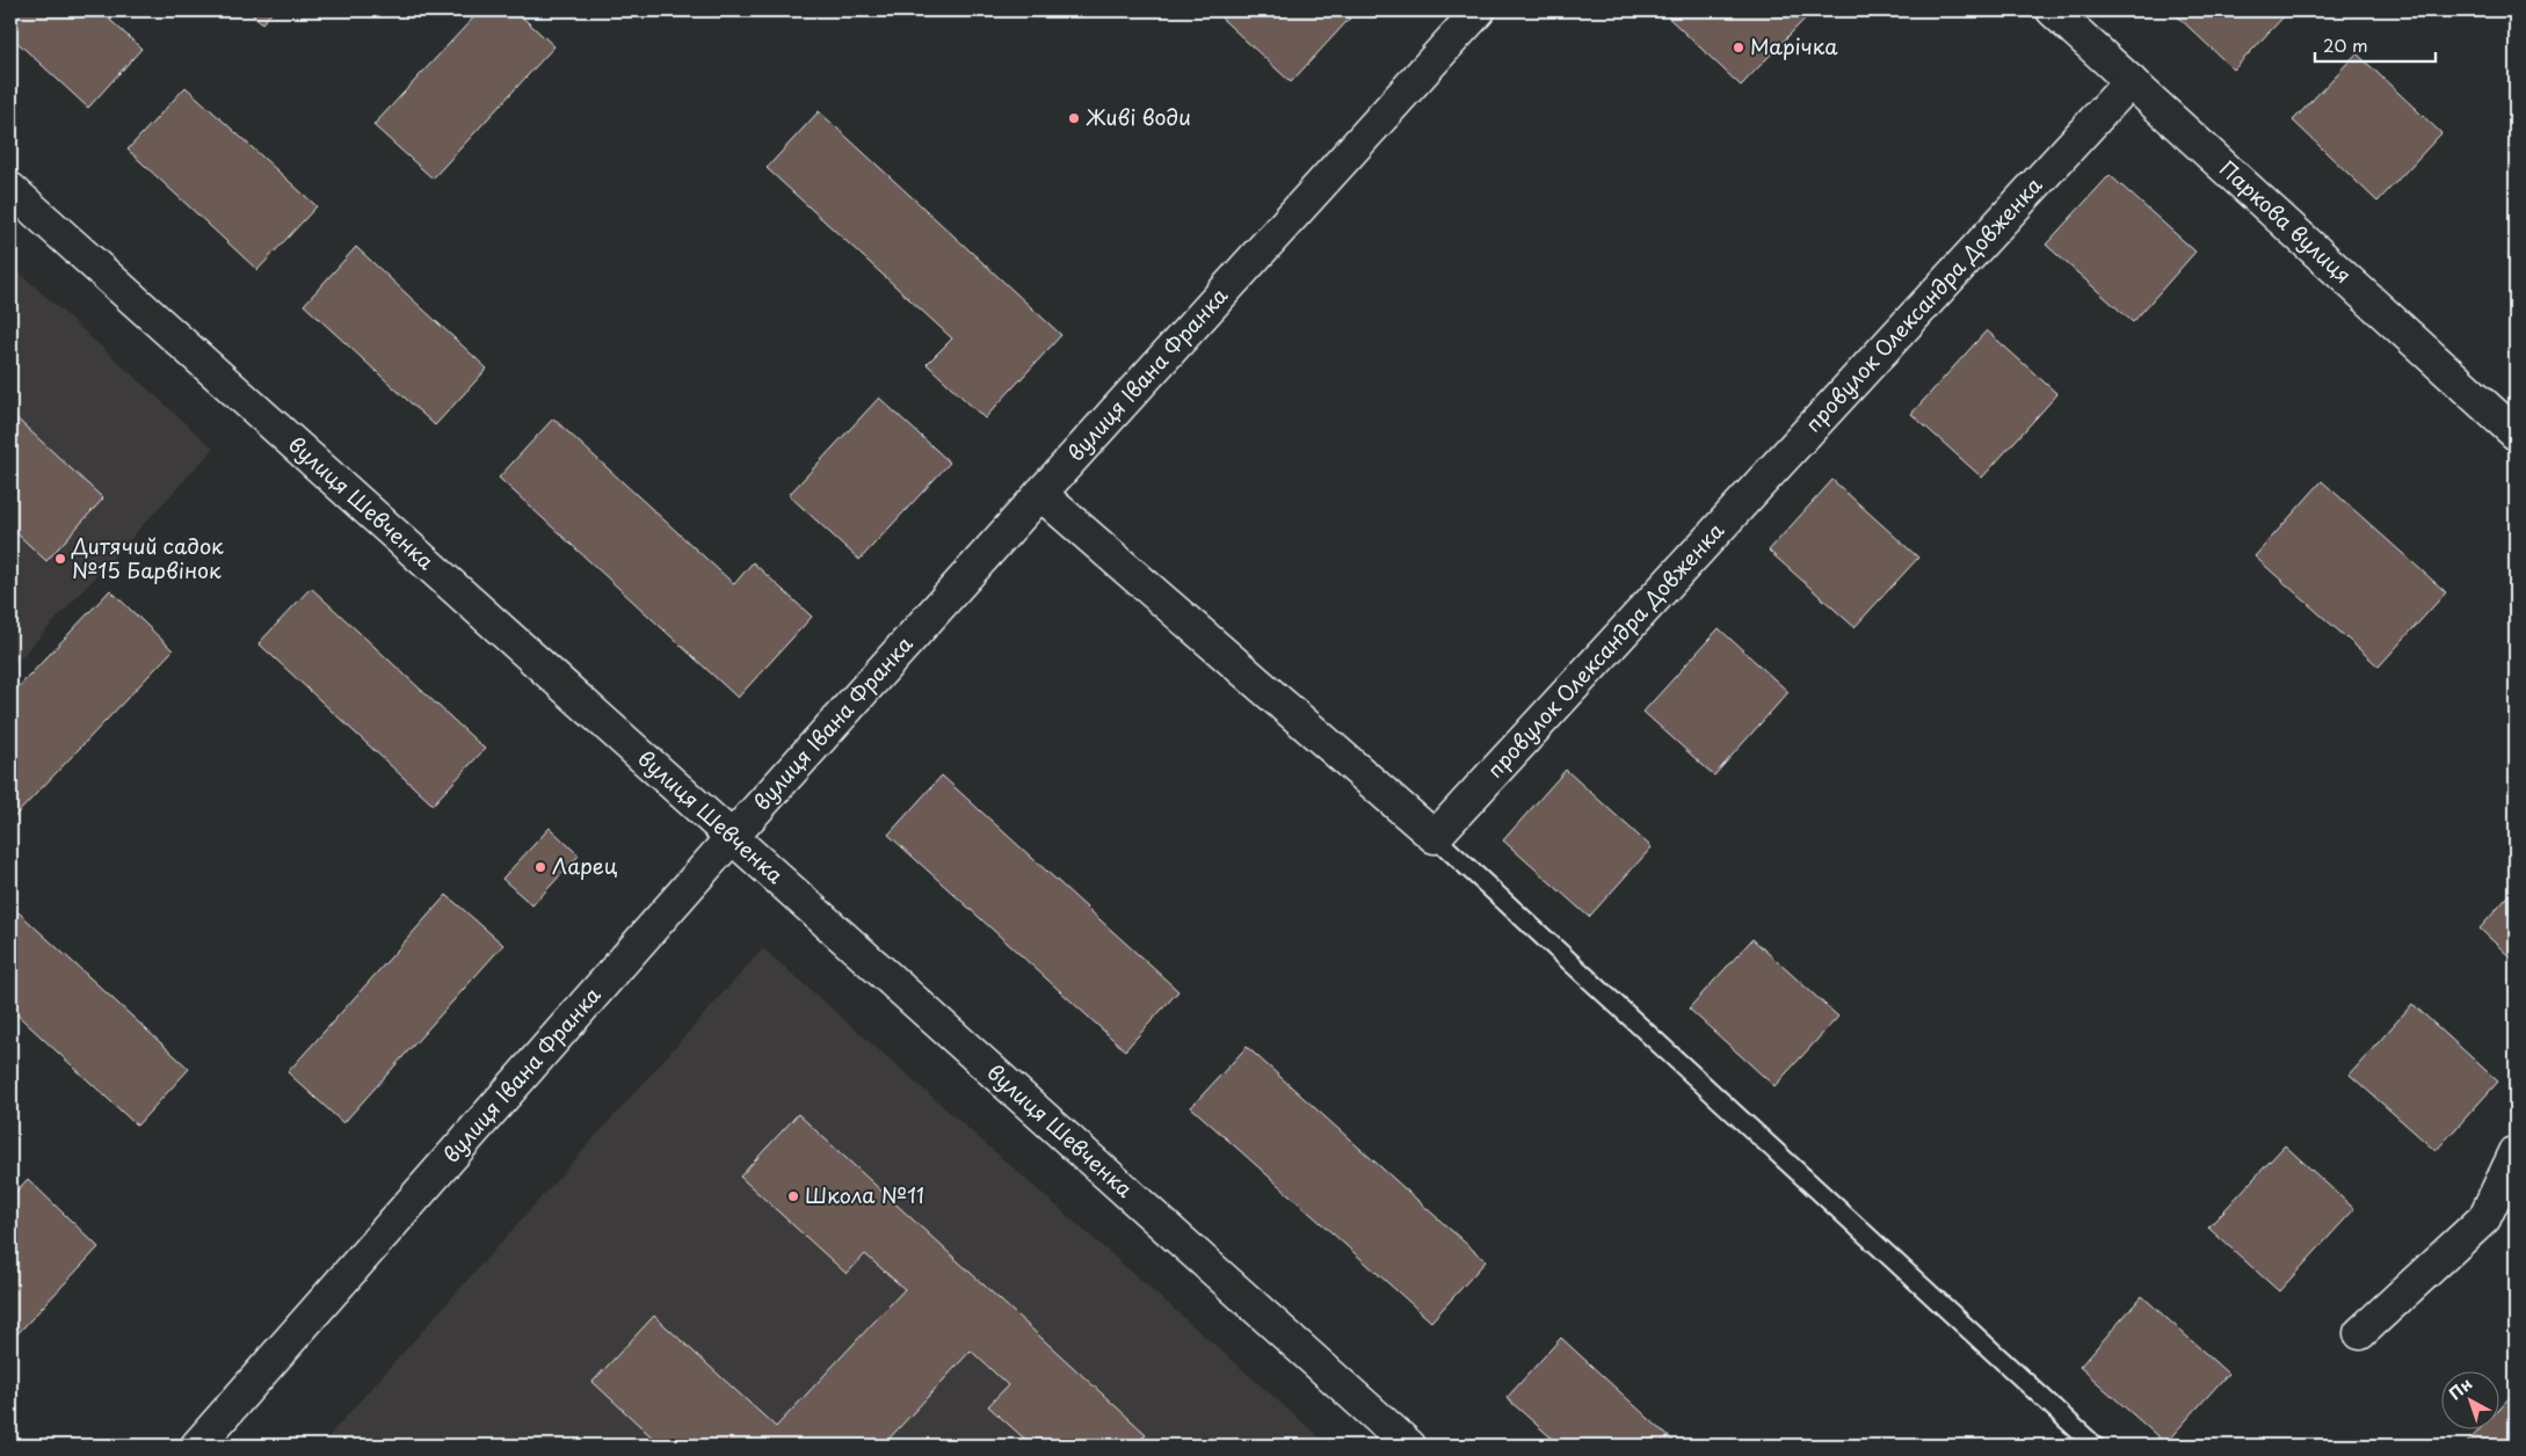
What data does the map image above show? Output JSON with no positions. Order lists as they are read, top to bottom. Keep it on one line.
{"streets":{"street":["Паркова вулиця","провулок Олександра Довженка","вулиця Івана Франка","вулиця Шевченка"]},"crossings":[["Паркова вулиця","провулок Олександра Довженка"],["вулиця Івана Франка","вулиця Шевченка"]],"places":["Марічка","Живі води","Дитячий садок №15 Барвінок","Ларец","Школа №11"],"scale_bar":"20 m","north":"top left"}
